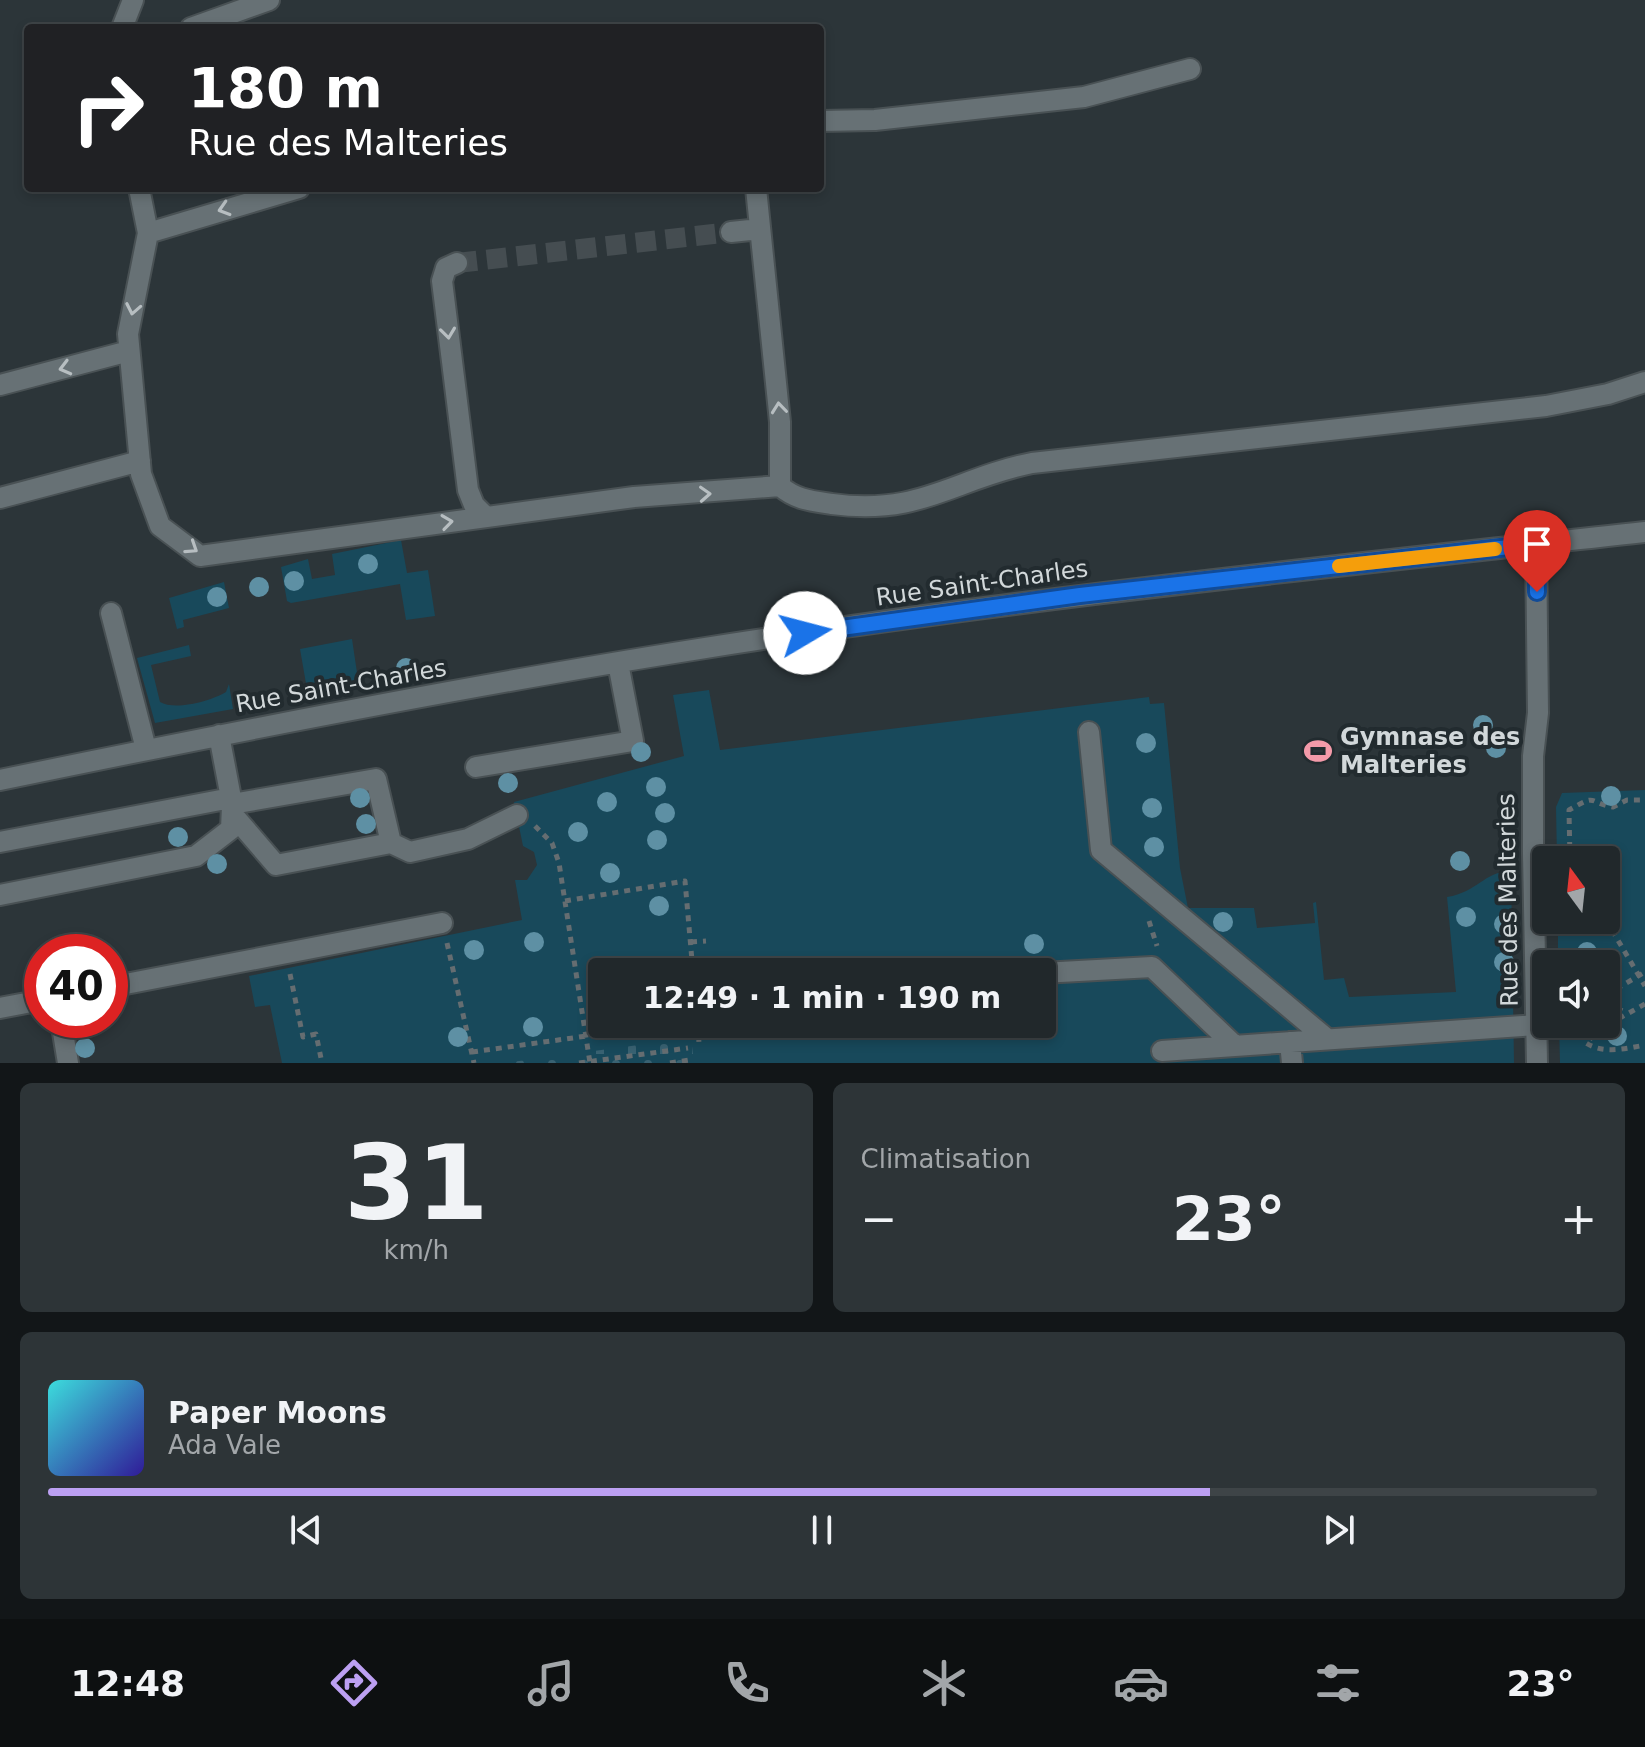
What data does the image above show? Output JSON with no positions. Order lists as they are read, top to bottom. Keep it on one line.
{"streets":{"street":["Rue Saint-Charles","Rue des Malteries"]},"crossings":[["Rue Saint-Charles","Rue des Malteries"]],"places":{"sports":["Gymnase des Malteries"]},"north":"top","page":{"turn":["180 m","Rue des Malteries"],"limit":"40","trip":"12:49 · 1 min · 190 m","tile":[["31","km/h"],"Climatisation"],"heat":["−","23°","+"],"song":["Paper Moons","Ada Vale"],"tabs":["12:48","23°"]}}
